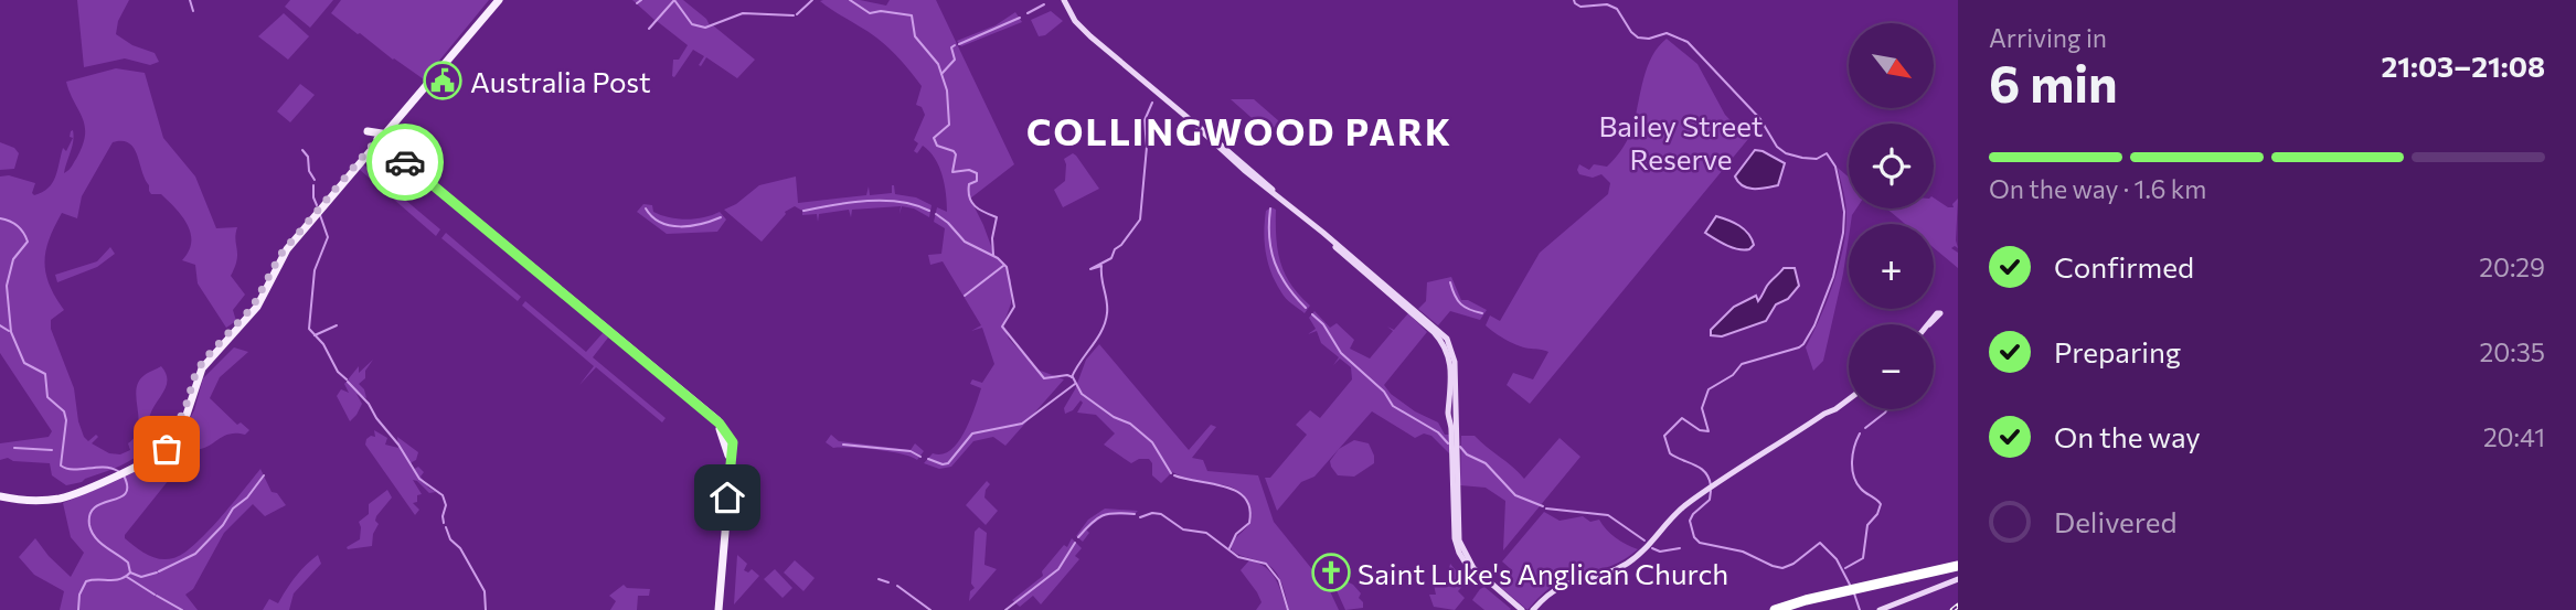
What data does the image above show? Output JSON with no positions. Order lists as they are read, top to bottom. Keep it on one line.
{"districts":["COLLINGWOOD PARK"],"parks":["Bailey Street Reserve"],"places":{"public building":["Australia Post"],"church":["Saint Luke's Anglican Church"]},"north":"bottom right","page":{"heading":["6 min","Arriving in","21:03–21:08"],"map_buttons":["+","−"],"bar":"On the way · 1.6 km","list":[["Confirmed","20:29"],["Preparing","20:35"],["On the way","20:41"],"Delivered"]}}
